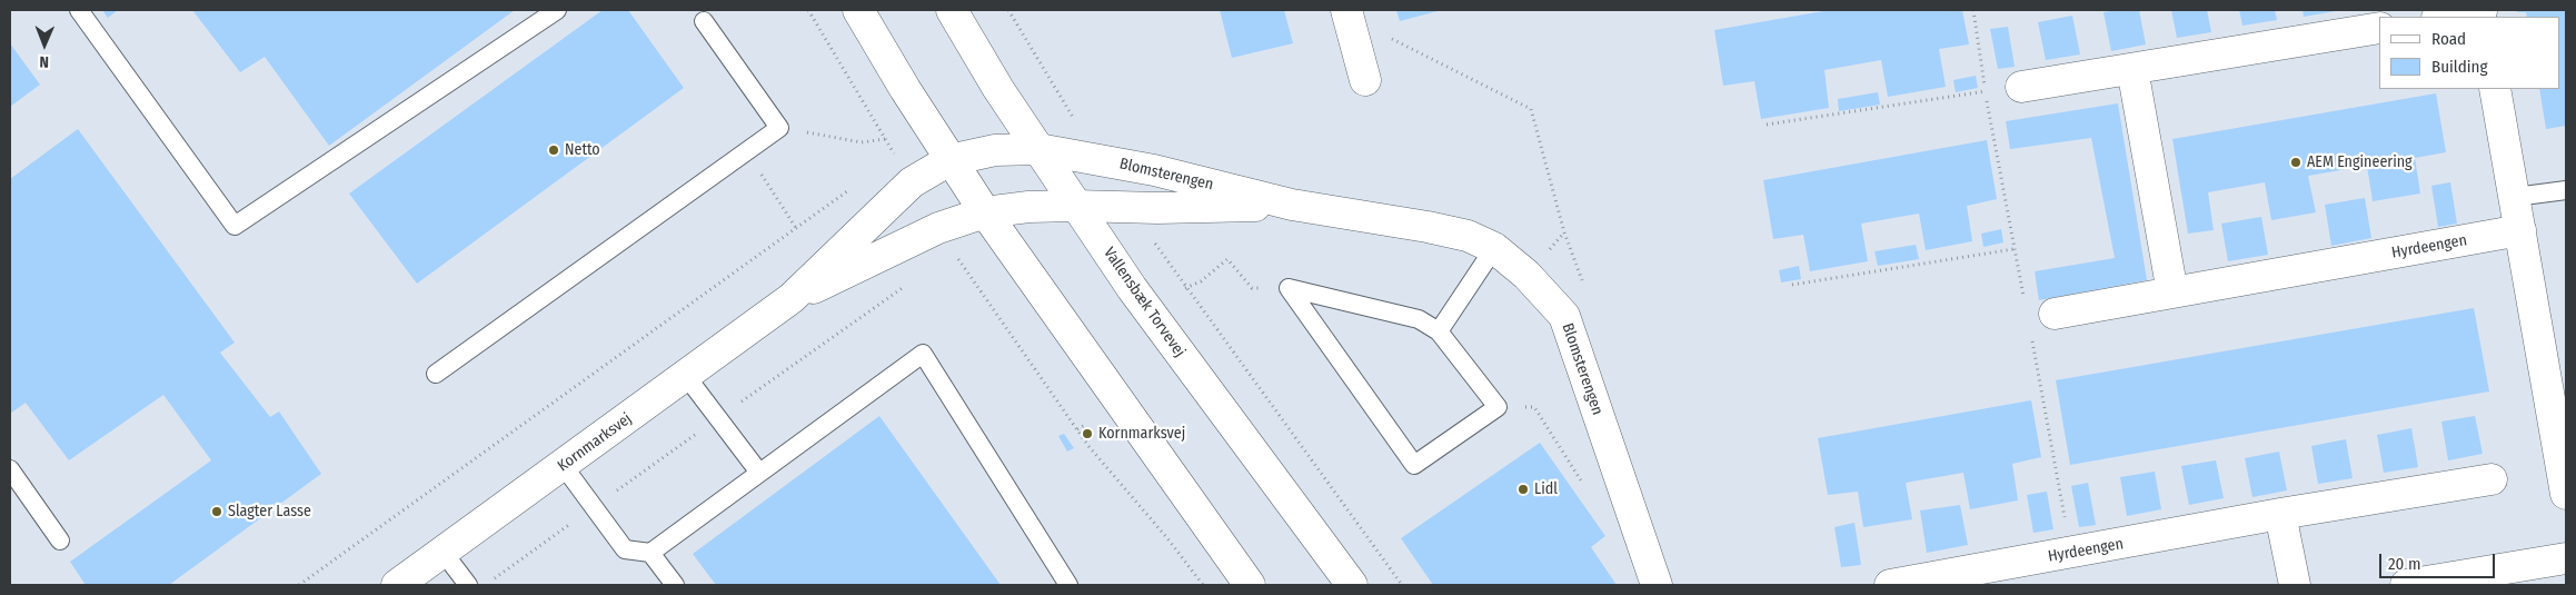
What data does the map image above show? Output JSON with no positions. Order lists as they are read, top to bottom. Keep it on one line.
{"streets":{"street":["Blomsterengen","Hyrdeengen","Vallensbæk Torvevej","Kornmarksvej"]},"crossings":[["Blomsterengen","Vallensbæk Torvevej"],["Blomsterengen","Kornmarksvej"]],"places":["Netto","AEM Engineering","Kornmarksvej","Lidl","Slagter Lasse"],"legend":["Road","Building"],"scale_bar":"20 m","north":"bottom"}
